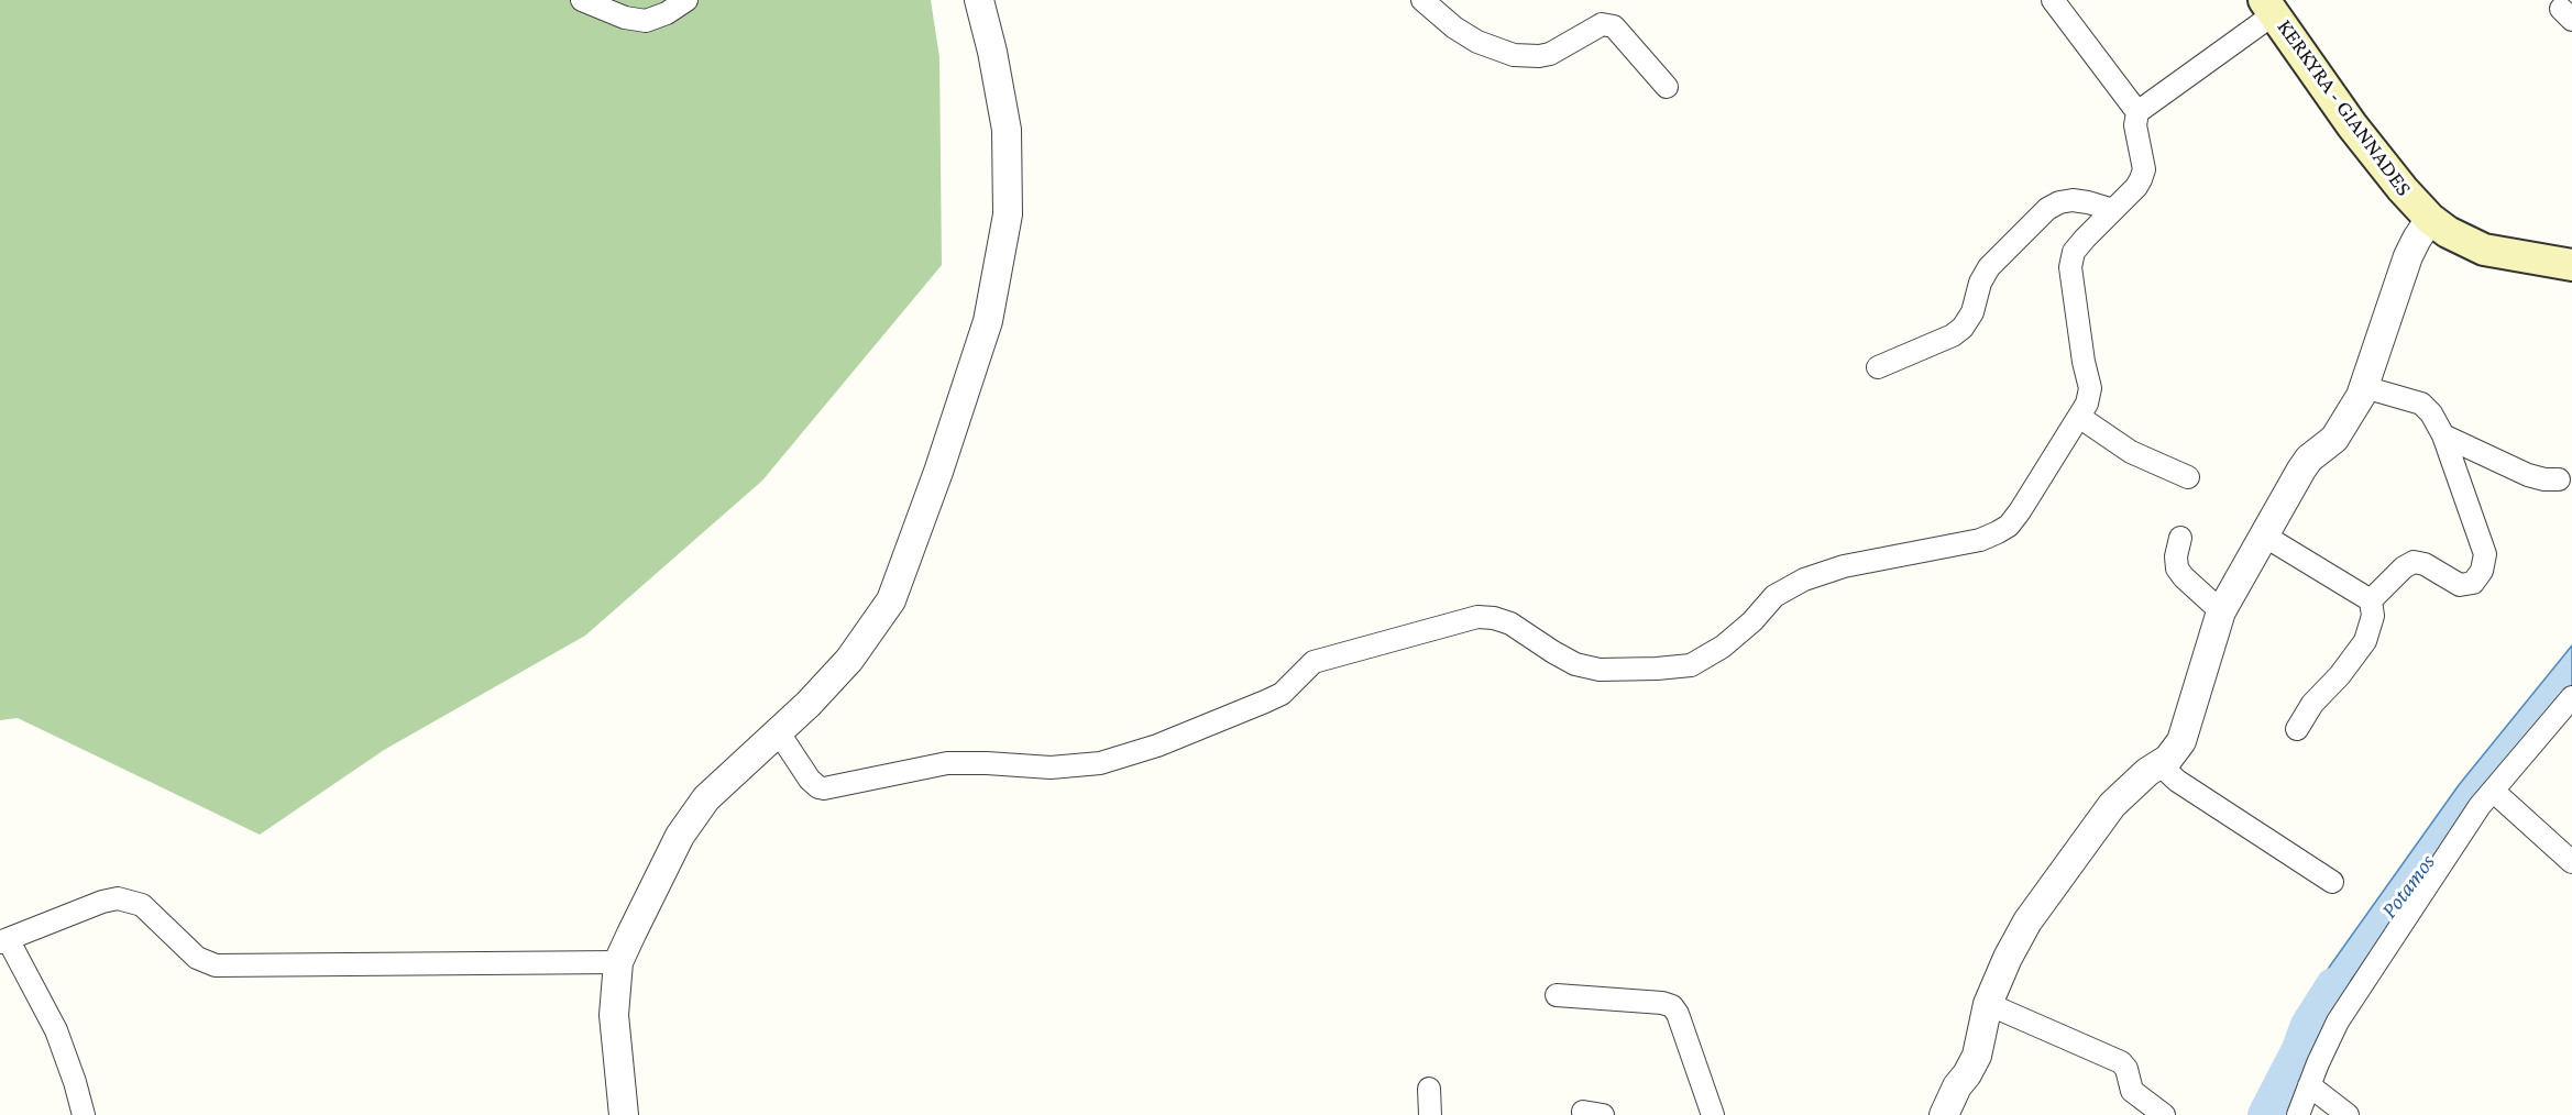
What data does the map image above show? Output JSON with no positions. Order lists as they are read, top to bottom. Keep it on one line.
{"streets":{"main road":["KERKYRA - GIANNADES"]},"water":["Potamos"]}
